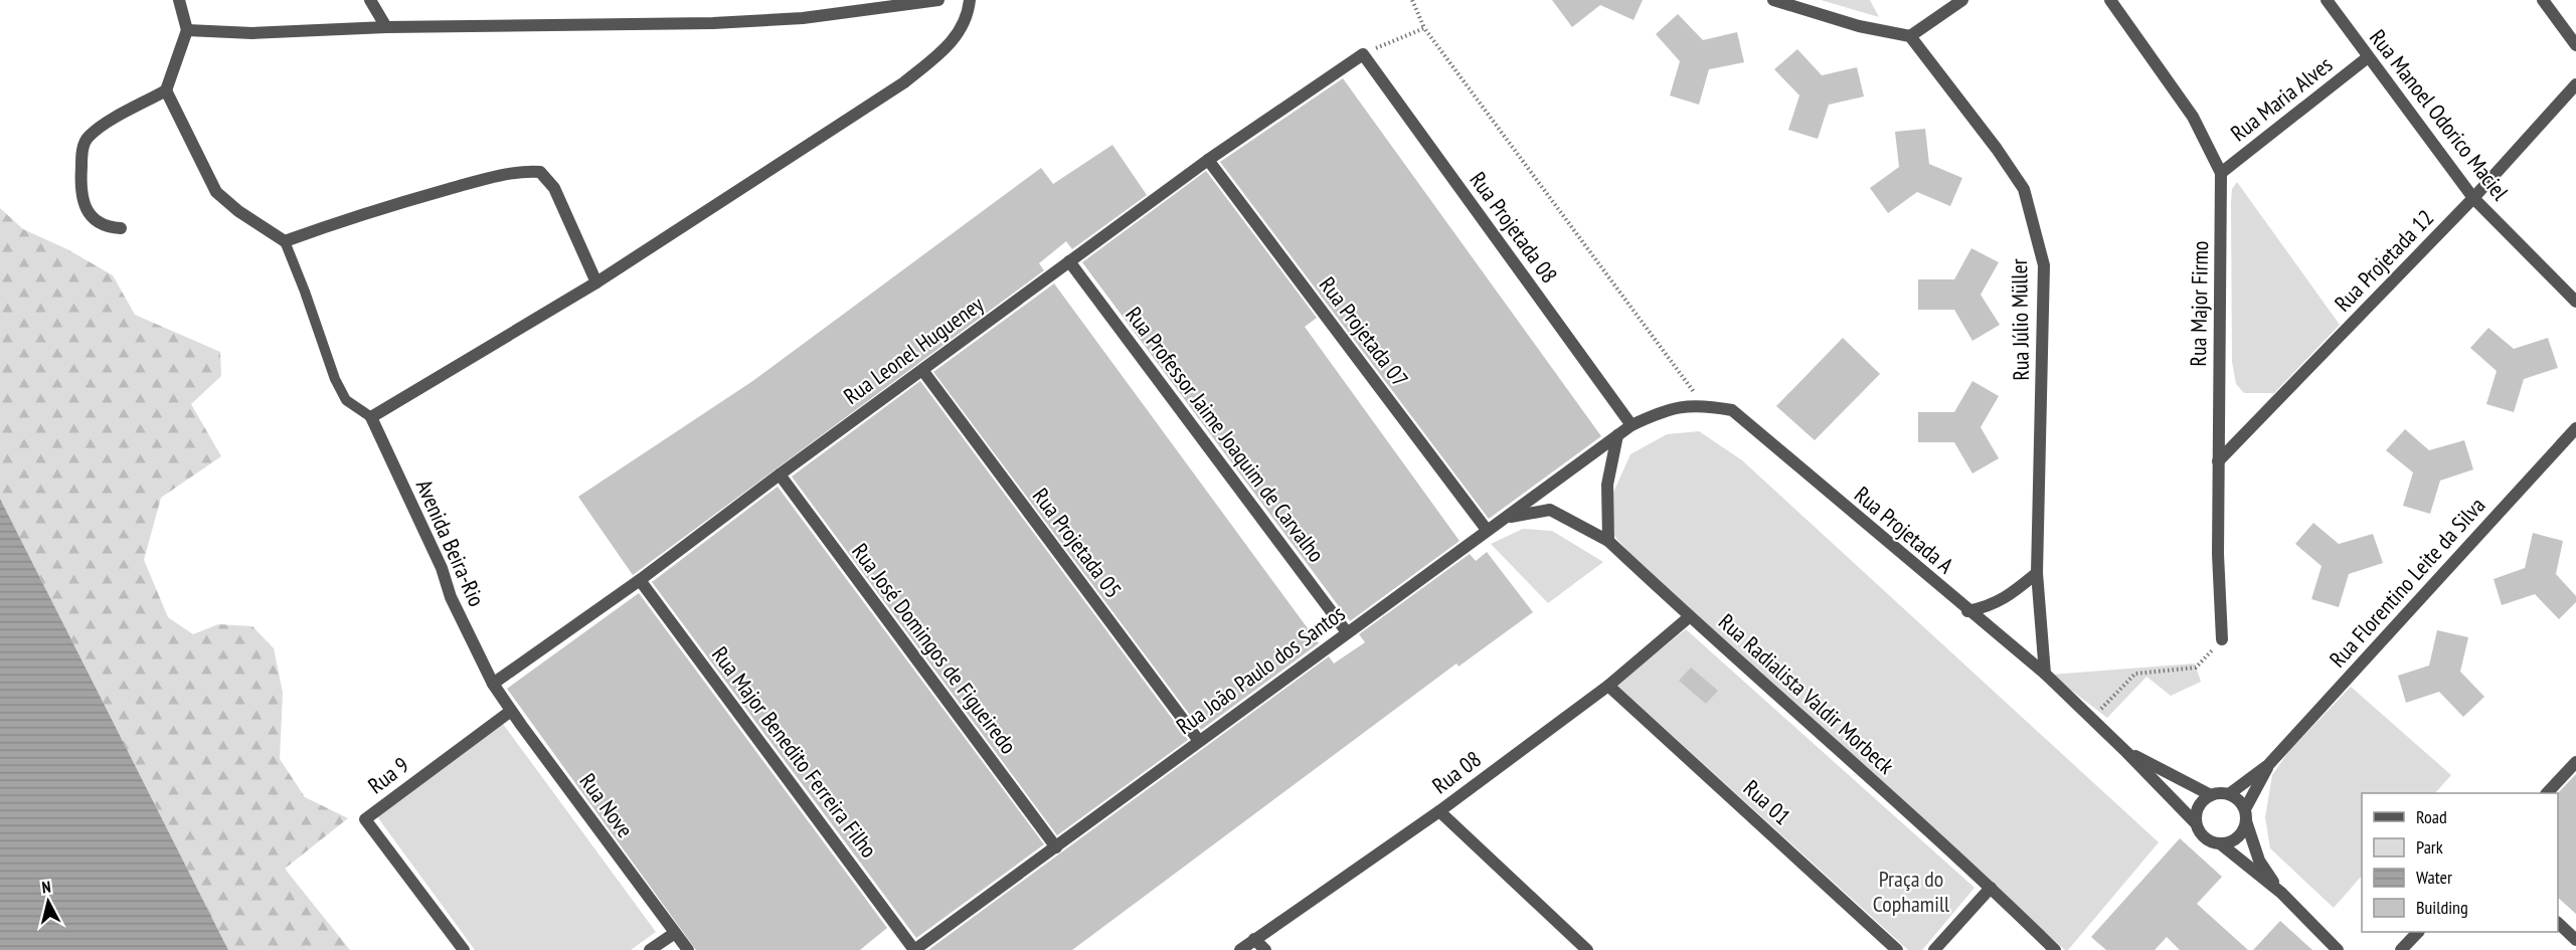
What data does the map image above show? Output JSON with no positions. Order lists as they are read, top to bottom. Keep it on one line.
{"streets":{"street":["Rua Maria Alves","Rua Manoel Odorico Maciel","Rua Projetada 08","Rua Projetada 12","Rua Major Firmo","Rua Júlio Müller","Rua Projetada 07","Rua Leonel Hugueney","Rua Professor Jaime Joaquim de Carvalho","Rua Projetada A","Avenida Beira-Rio","Rua Projetada 05","Rua Florentino Leite da Silva","Rua José Domingos de Figueiredo","Rua João Paulo dos Santos","Rua Radialista Valdir Morbeck","Rua Major Benedito Ferreira Filho","Rua 08","Rua 9","Rua 01","Rua Nove"]},"crossings":[["Rua Maria Alves","Rua Manoel Odorico Maciel"],["Rua Maria Alves","Rua Major Firmo"],["Rua Manoel Odorico Maciel","Rua Projetada 12"],["Rua Projetada 08","Rua Leonel Hugueney"],["Rua Projetada 08","Rua Projetada A"],["Rua Projetada 08","Rua João Paulo dos Santos"],["Rua Projetada 12","Rua Major Firmo"],["Rua Júlio Müller","Rua Projetada A"],["Rua Projetada 07","Rua Leonel Hugueney"],["Rua Projetada 07","Rua João Paulo dos Santos"],["Rua Leonel Hugueney","Rua Professor Jaime Joaquim de Carvalho"],["Rua Leonel Hugueney","Avenida Beira-Rio"],["Rua Leonel Hugueney","Rua Projetada 05"],["Rua Leonel Hugueney","Rua José Domingos de Figueiredo"],["Rua Leonel Hugueney","Rua Major Benedito Ferreira Filho"],["Rua Leonel Hugueney","Rua Nove"],["Rua Professor Jaime Joaquim de Carvalho","Rua João Paulo dos Santos"],["Rua Projetada A","Rua Florentino Leite da Silva"],["Rua Projetada A","Rua João Paulo dos Santos"],["Avenida Beira-Rio","Rua Nove"],["Rua Projetada 05","Rua João Paulo dos Santos"],["Rua José Domingos de Figueiredo","Rua João Paulo dos Santos"],["Rua João Paulo dos Santos","Rua Major Benedito Ferreira Filho"],["Rua Radialista Valdir Morbeck","Rua 08"],["Rua 08","Rua 01"],["Rua 9","Rua Nove"]],"parks":["Praça do Cophamill"],"legend":["Road","Park","Water","Building"],"north":"top"}
